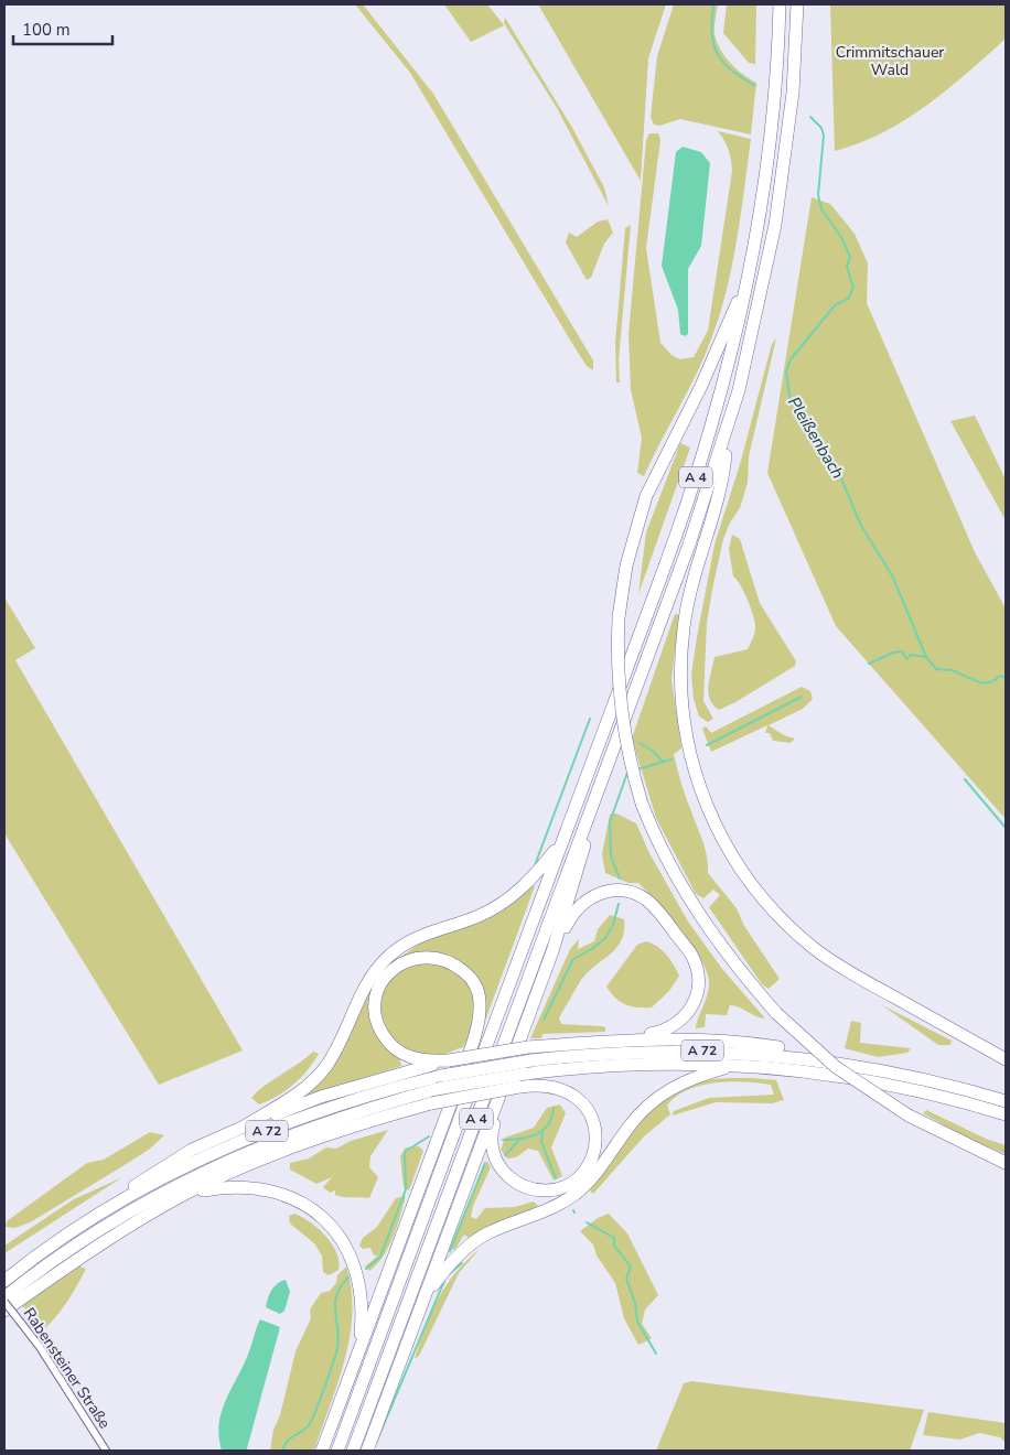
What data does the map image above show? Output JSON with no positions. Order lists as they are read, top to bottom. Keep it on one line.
{"streets":{"highway":["A 4","A 72"],"street":["Rabensteiner Straße"]},"water":["Pleißenbach"],"parks":["Crimmitschauer Wald"],"scale_bar":"100 m"}
